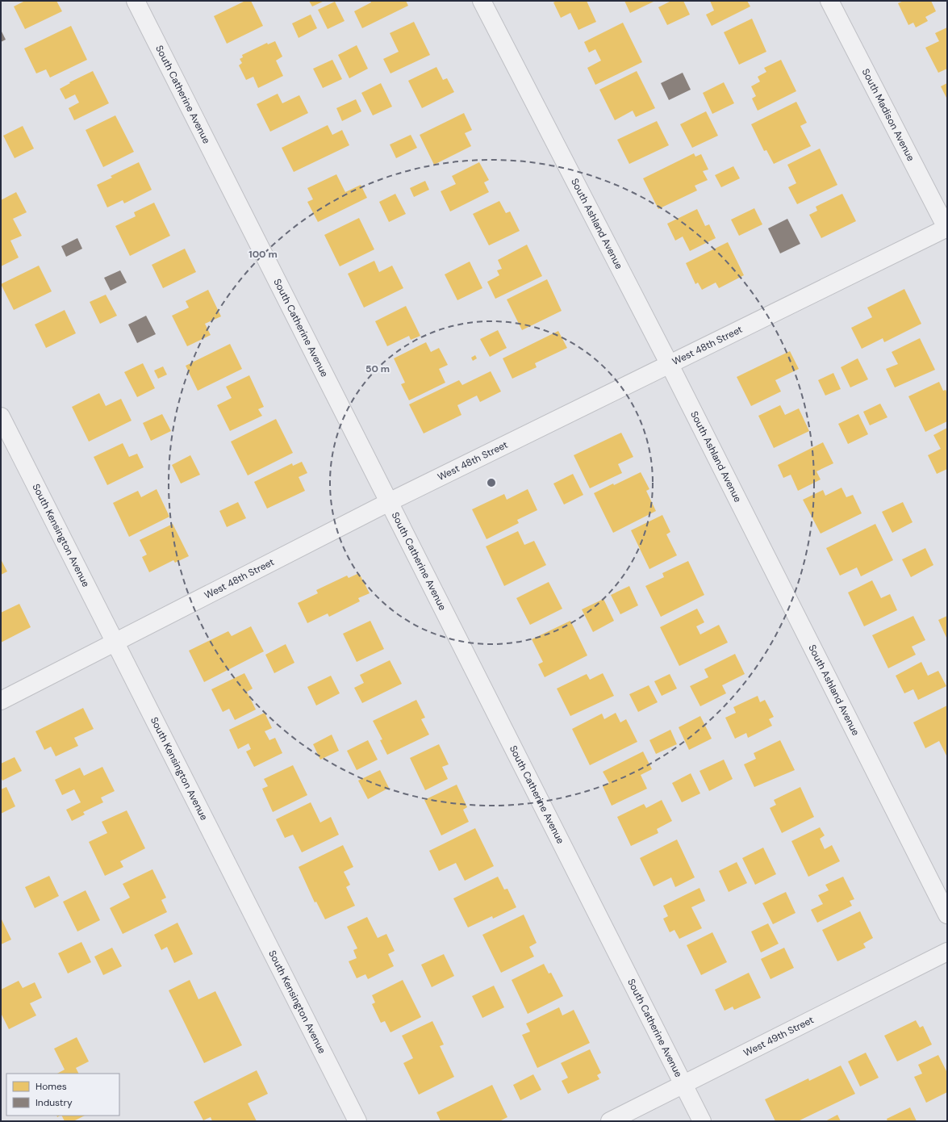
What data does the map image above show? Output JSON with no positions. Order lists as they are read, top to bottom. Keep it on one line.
{"streets":{"street":["South Catherine Avenue","South Madison Avenue","South Ashland Avenue","West 48th Street","South Kensington Avenue","West 49th Street"]},"crossings":[["South Catherine Avenue","West 48th Street"],["South Catherine Avenue","West 49th Street"],["South Madison Avenue","West 48th Street"],["South Ashland Avenue","West 48th Street"],["West 48th Street","South Kensington Avenue"]],"legend":["Homes","Industry"],"rings":["100 m","50 m"]}
